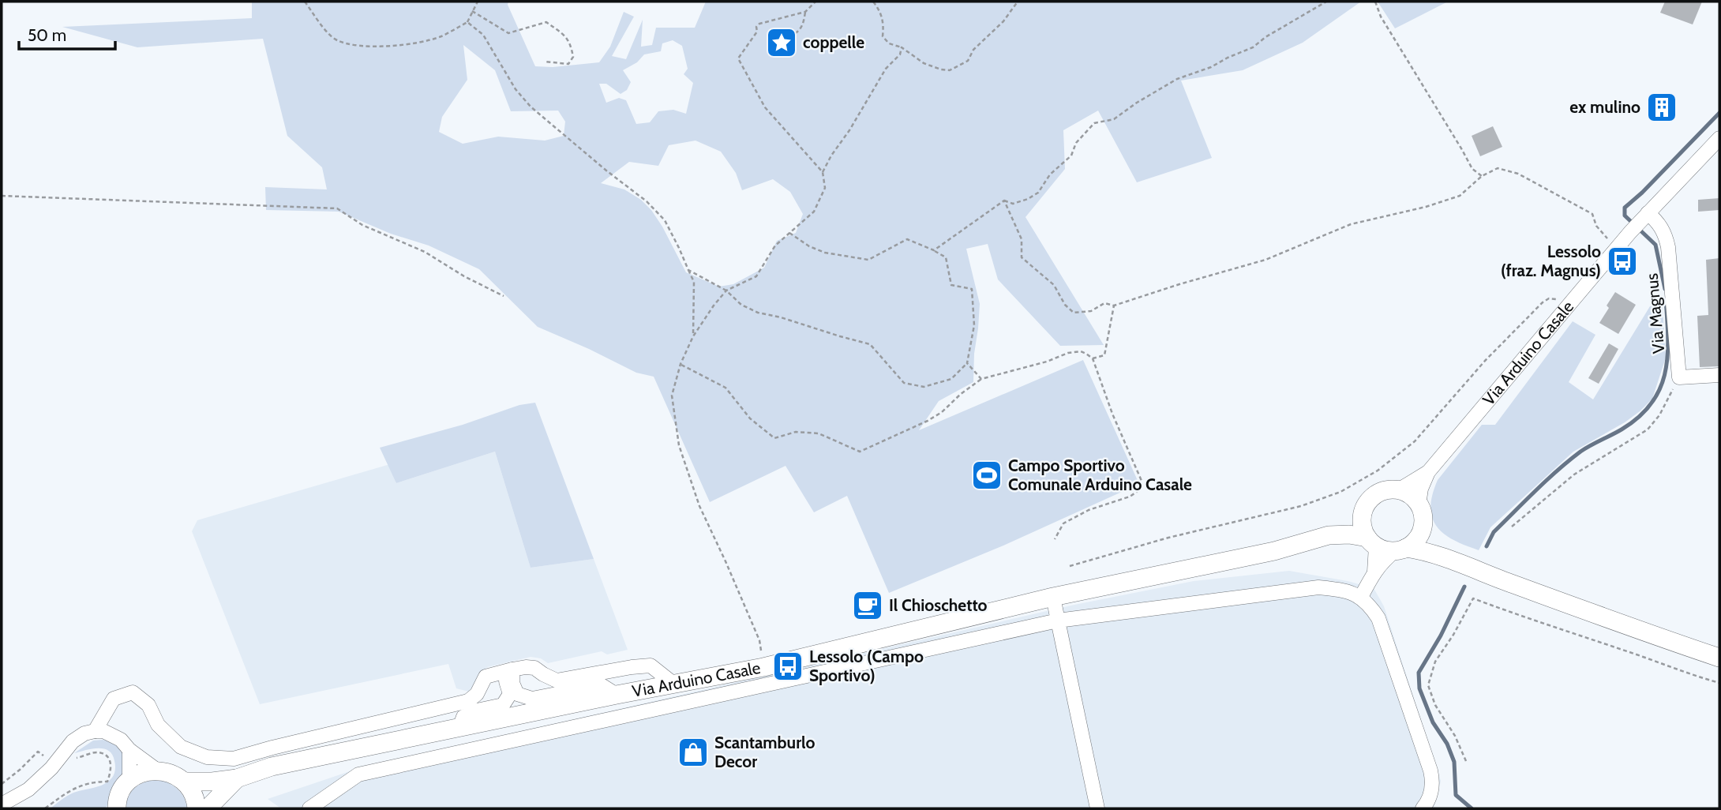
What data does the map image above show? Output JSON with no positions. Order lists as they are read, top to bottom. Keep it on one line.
{"streets":{"main road":["Via Arduino Casale"],"street":["Via Magnus"]},"crossings":[["Via Magnus","Via Arduino Casale"]],"places":{"place":["coppelle"],"building":["ex mulino"],"bus stop":["Lessolo (fraz. Magnus)","Lessolo (Campo Sportivo)"],"sports":["Campo Sportivo Comunale Arduino Casale"],"cafe":["Il Chioschetto"],"shop":["Scantamburlo Decor"]},"scale_bar":"50 m"}
